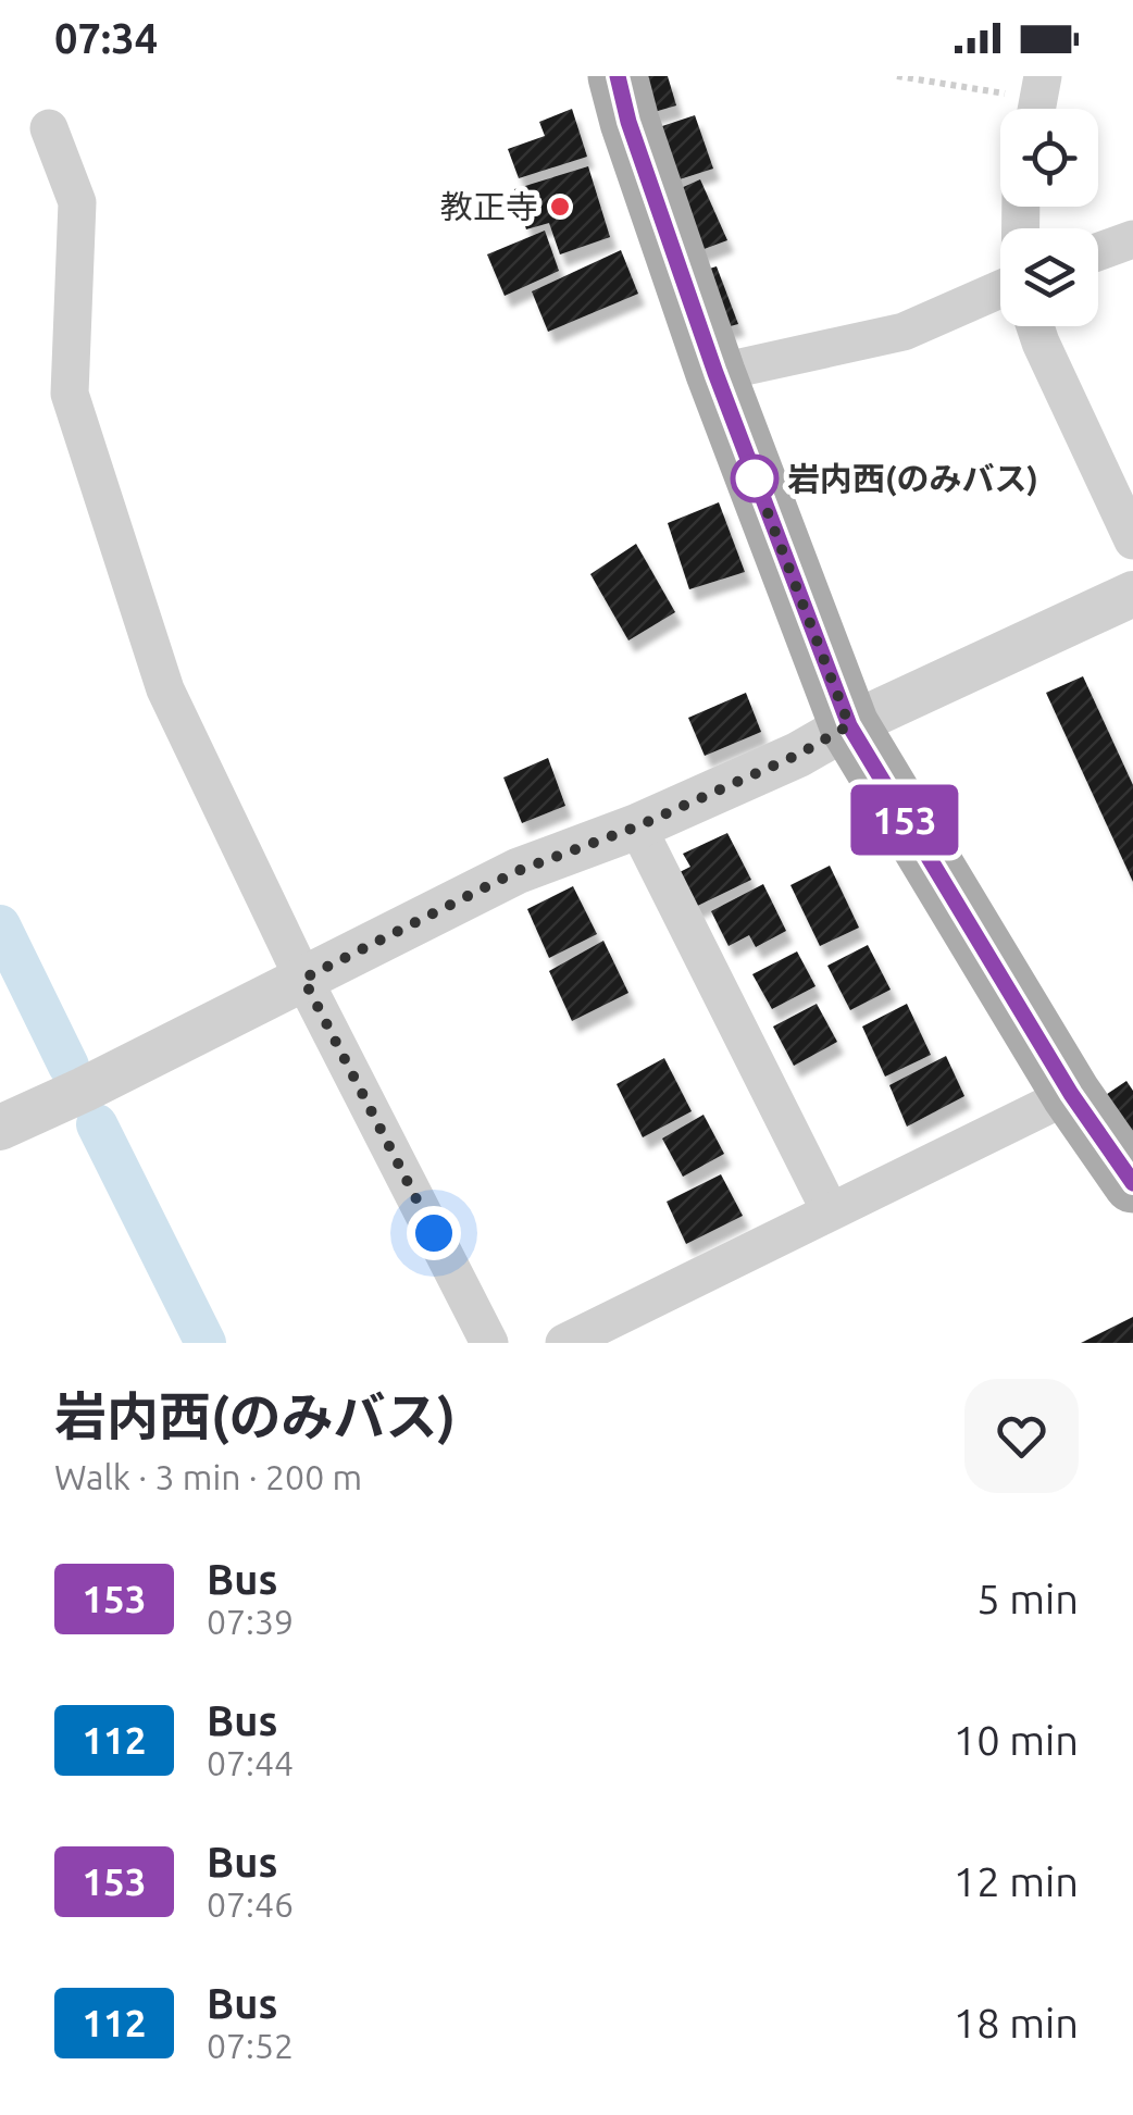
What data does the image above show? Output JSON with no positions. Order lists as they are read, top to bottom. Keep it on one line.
{"places":["教正寺","岩内西(のみバス)"],"lines":["bus line 153"],"page":{"status":"07:34","on_map":"153","heading":["岩内西(のみバス)","Walk · 3 min · 200 m"],"list":[{"mark":"153","name":"Bus","note":"07:39","value":"5 min"},{"mark":"112","name":"Bus","note":"07:44","value":"10 min"},{"mark":"153","name":"Bus","note":"07:46","value":"12 min"},{"mark":"112","name":"Bus","note":"07:52","value":"18 min"}]}}
